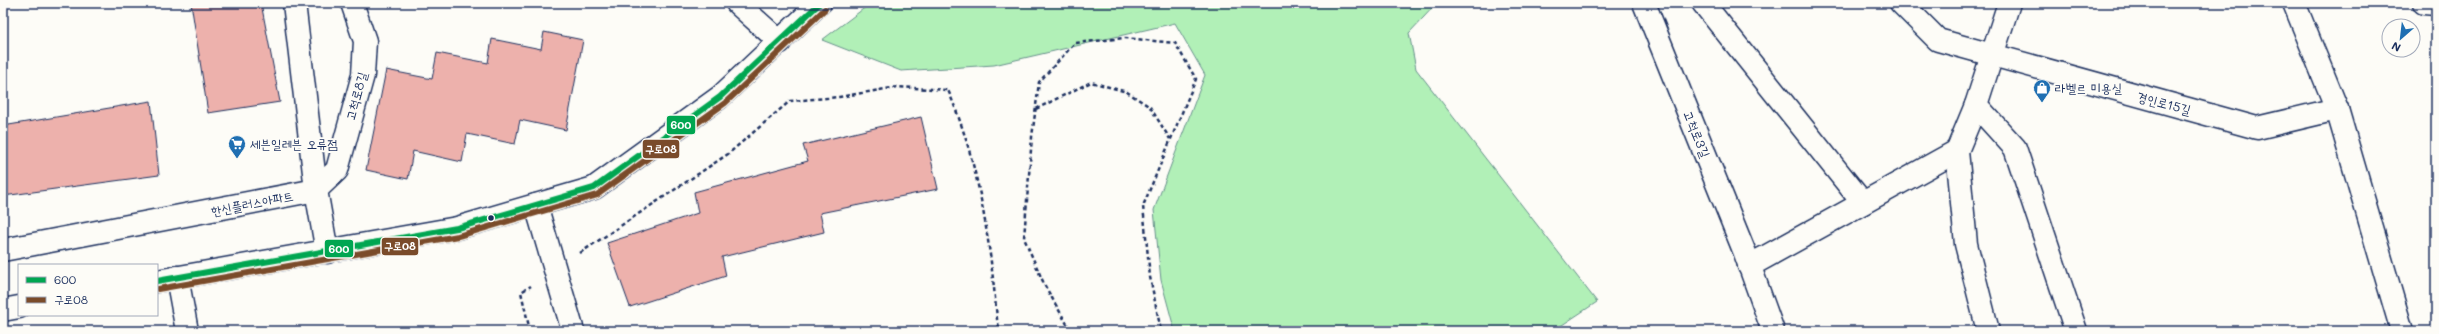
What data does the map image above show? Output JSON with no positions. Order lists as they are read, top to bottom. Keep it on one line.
{"streets":{"street":["고척로8길","경인로15길","고척로3길","한신플러스아파트"]},"crossings":[["고척로8길","한신플러스아파트"]],"places":{"shop":["라벨르 미용실"],"supermarket":["세븐일레븐 오류점"]},"lines":["transit line 600","transit line 구로08"],"legend":["600","구로08"],"north":"bottom left"}
